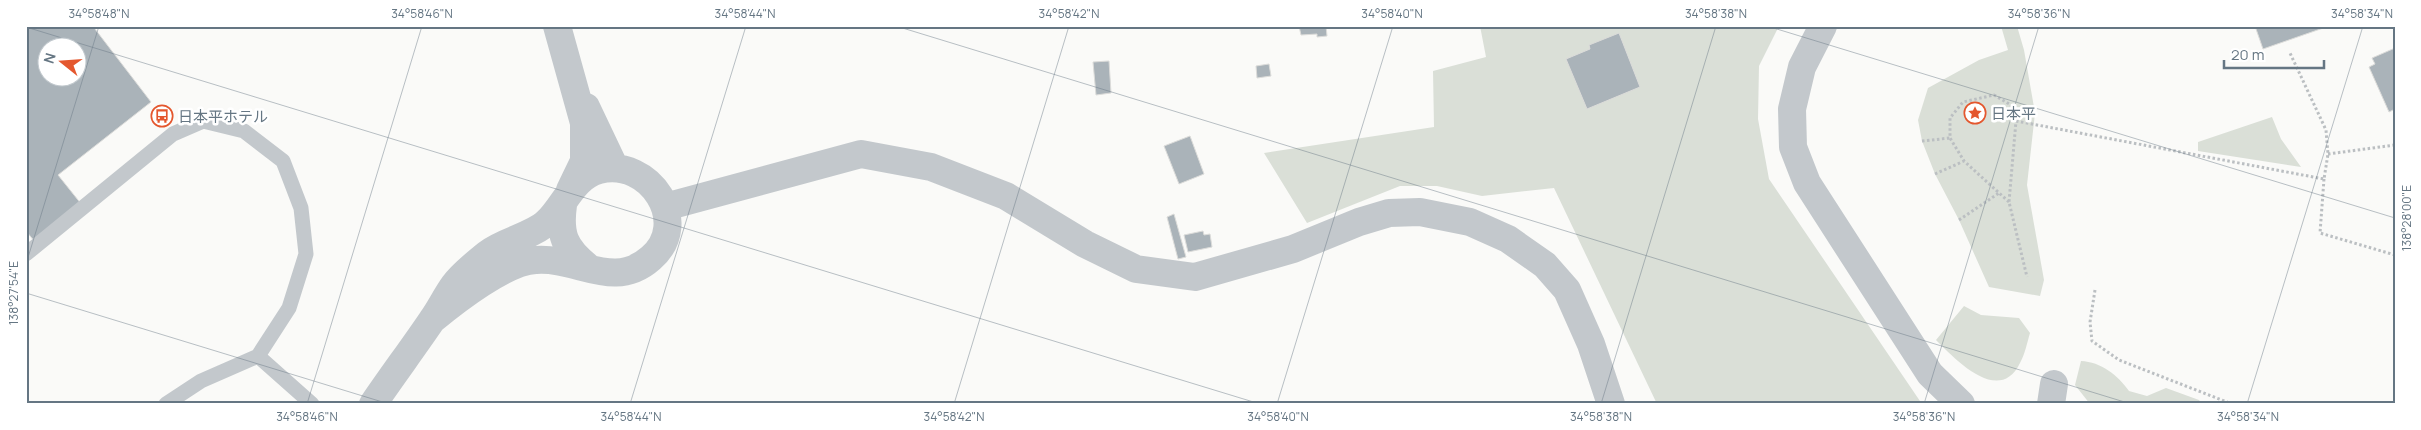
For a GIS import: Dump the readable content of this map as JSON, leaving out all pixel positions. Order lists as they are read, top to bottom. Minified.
{"places":{"place":["日本平"],"bus stop":["日本平ホテル"]},"scale_bar":"20 m","north":"left","coordinates":["34°58'48\"N","34°58'46\"N","34°58'44\"N","34°58'42\"N","34°58'40\"N","34°58'38\"N","34°58'36\"N","34°58'34\"N","138°28'00\"E","138°27'54\"E"]}
